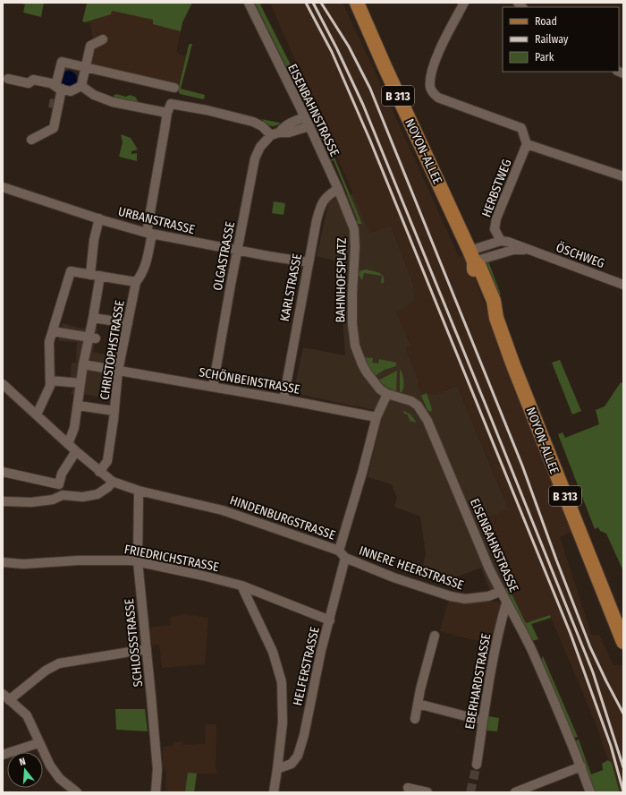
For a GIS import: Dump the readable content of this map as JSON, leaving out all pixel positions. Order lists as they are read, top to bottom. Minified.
{"streets":{"main road":["B 313","NOYON-ALLEE"],"street":["EISENBAHNSTRASSE","HERBSTWEG","URBANSTRASSE","ÖSCHWEG","OLGASTRASSE","BAHNHOFSPLATZ","KARLSTRASSE","CHRISTOPHSTRASSE","SCHÖNBEINSTRASSE","HINDENBURGSTRASSE","FRIEDRICHSTRASSE","INNERE HEERSTRASSE","SCHLOSSSTRASSE","HELFERSTRASSE","EBERHARDSTRASSE"]},"crossings":[["EISENBAHNSTRASSE","OLGASTRASSE"],["EISENBAHNSTRASSE","BAHNHOFSPLATZ"],["EISENBAHNSTRASSE","KARLSTRASSE"],["EISENBAHNSTRASSE","HINDENBURGSTRASSE"],["EISENBAHNSTRASSE","INNERE HEERSTRASSE"],["EISENBAHNSTRASSE","EBERHARDSTRASSE"],["NOYON-ALLEE","ÖSCHWEG"],["HERBSTWEG","ÖSCHWEG"],["URBANSTRASSE","OLGASTRASSE"],["URBANSTRASSE","KARLSTRASSE"],["URBANSTRASSE","CHRISTOPHSTRASSE"],["OLGASTRASSE","CHRISTOPHSTRASSE"],["OLGASTRASSE","SCHÖNBEINSTRASSE"],["KARLSTRASSE","SCHÖNBEINSTRASSE"],["CHRISTOPHSTRASSE","SCHÖNBEINSTRASSE"],["CHRISTOPHSTRASSE","HINDENBURGSTRASSE"],["SCHÖNBEINSTRASSE","HINDENBURGSTRASSE"],["HINDENBURGSTRASSE","INNERE HEERSTRASSE"],["HINDENBURGSTRASSE","SCHLOSSSTRASSE"],["FRIEDRICHSTRASSE","SCHLOSSSTRASSE"],["FRIEDRICHSTRASSE","HELFERSTRASSE"],["INNERE HEERSTRASSE","HELFERSTRASSE"]],"legend":["Road","Railway","Park"],"north":"top"}
